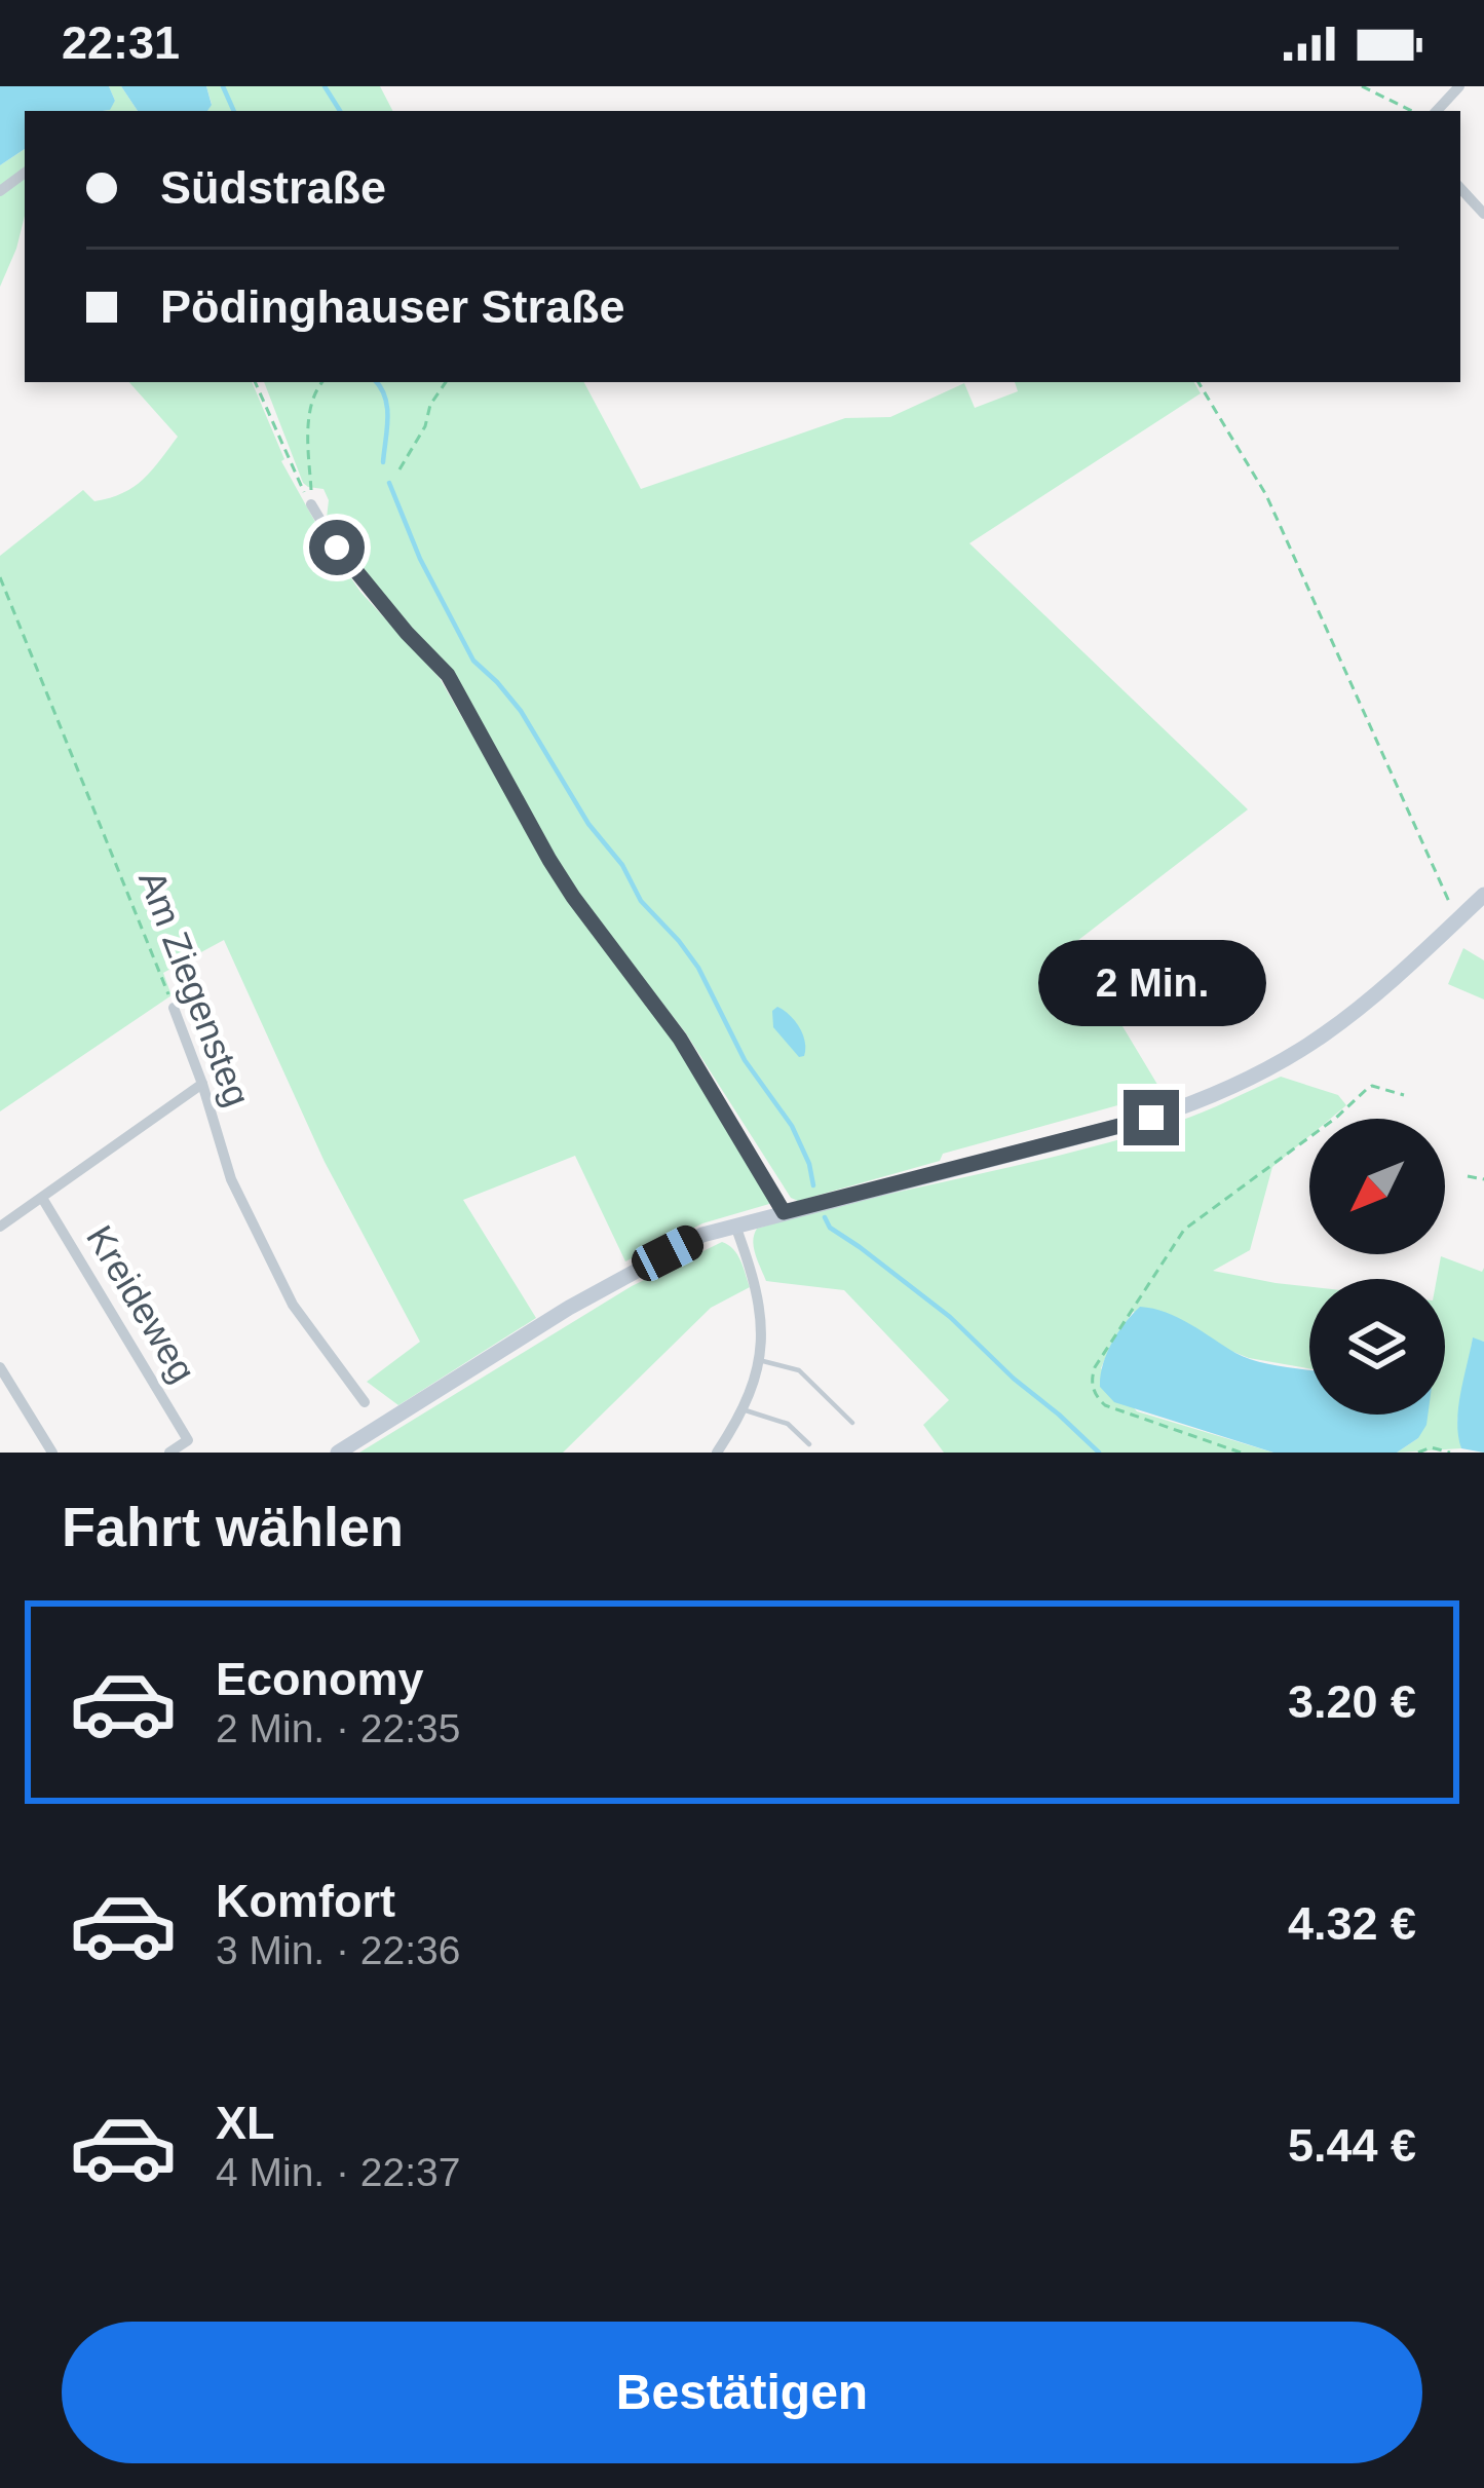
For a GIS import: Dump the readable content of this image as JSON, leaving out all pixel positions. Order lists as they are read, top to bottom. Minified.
{"streets":{"street":["Am Ziegensteg","Kreideweg"]},"north":"bottom left","page":{"status":"22:31","banner":["Südstraße","Pödinghauser Straße"],"bubble":"2 Min.","heading":"Fahrt wählen","list":[{"name":"Economy","note":"2 Min. · 22:35","value":"3.20 €"},{"name":"Komfort","note":"3 Min. · 22:36","value":"4.32 €"},{"name":"XL","note":"4 Min. · 22:37","value":"5.44 €"}],"buttons":"Bestätigen"}}
